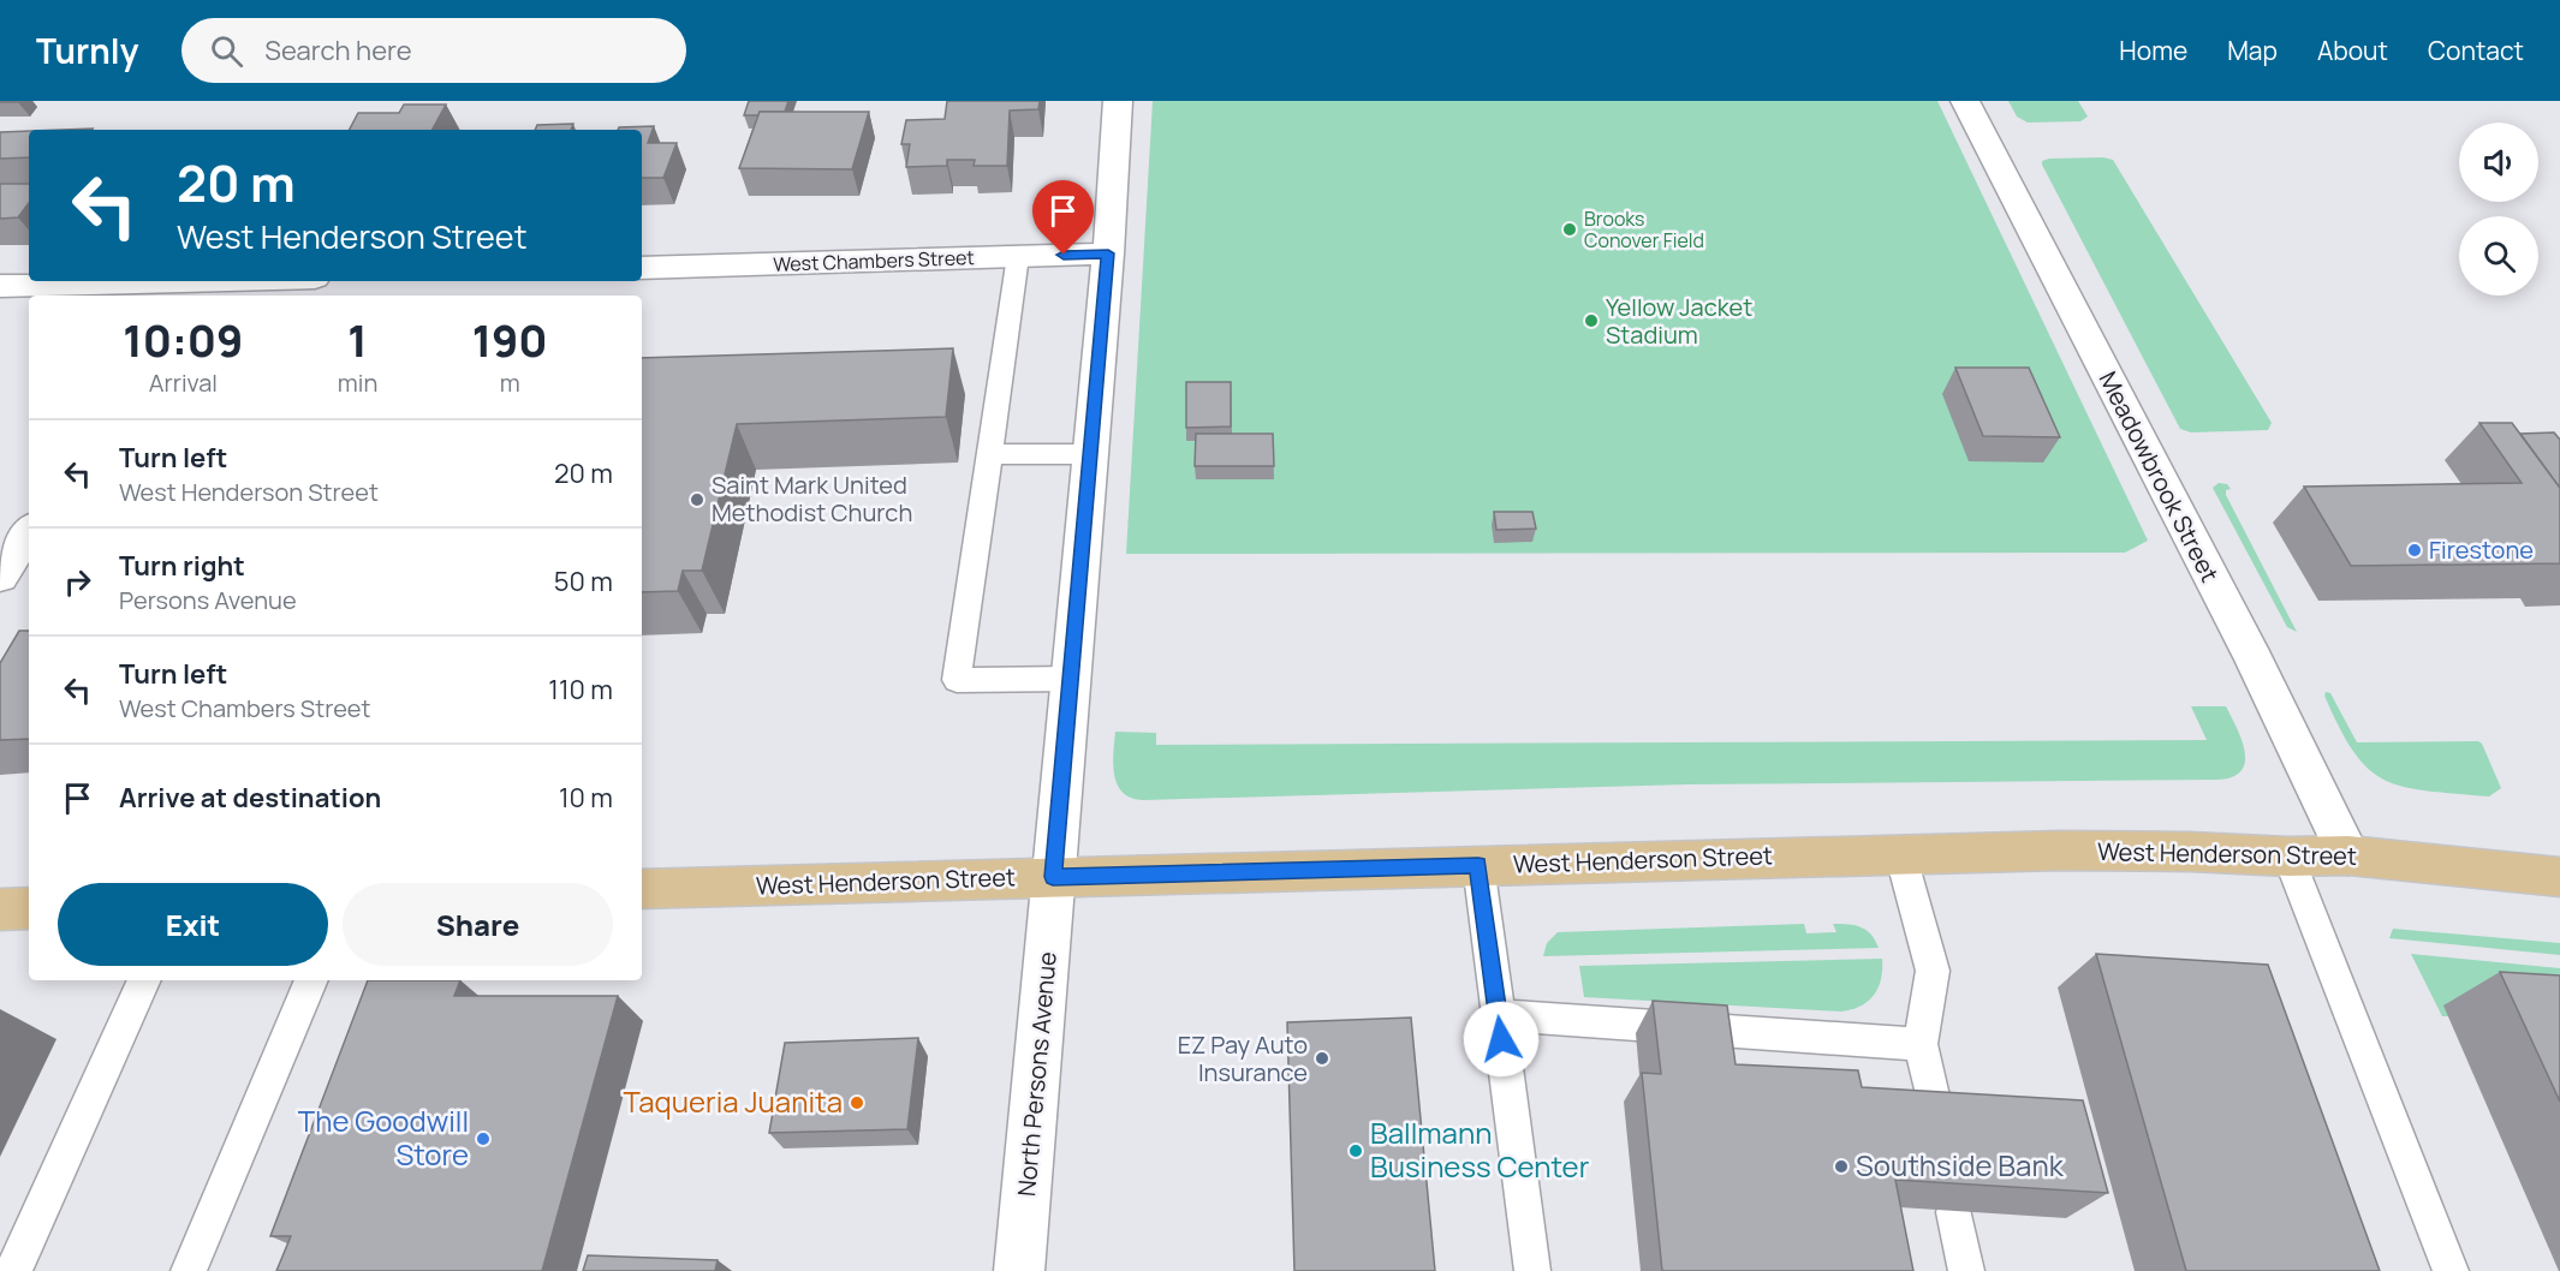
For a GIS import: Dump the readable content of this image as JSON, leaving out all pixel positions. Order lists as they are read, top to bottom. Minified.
{"streets":{"main road":["West Henderson Street"],"street":["West Chambers Street","Meadowbrook Street","North Persons Avenue"]},"crossings":[["West Chambers Street","North Persons Avenue"],["Meadowbrook Street","West Henderson Street"],["West Henderson Street","North Persons Avenue"]],"places":["Brooks Conover Field","Yellow Jacket Stadium","Saint Mark United Methodist Church","Firestone","EZ Pay Auto Insurance","Taqueria Juanita","The Goodwill Store","Ballmann Business Center","Southside Bank"],"page":{"header":"Turnly","search":"Search here","nav":["Home","Map","About","Contact"],"turn":["20 m","West Henderson Street"],"eta":["10:09","Arrival","1","min","190","m"],"list":[{"name":"Turn left","note":"West Henderson Street","value":"20 m"},{"name":"Turn right","note":"Persons Avenue","value":"50 m"},{"name":"Turn left","note":"West Chambers Street","value":"110 m"},{"name":"Arrive at destination","value":"10 m"}],"buttons":["Exit","Share"]}}
